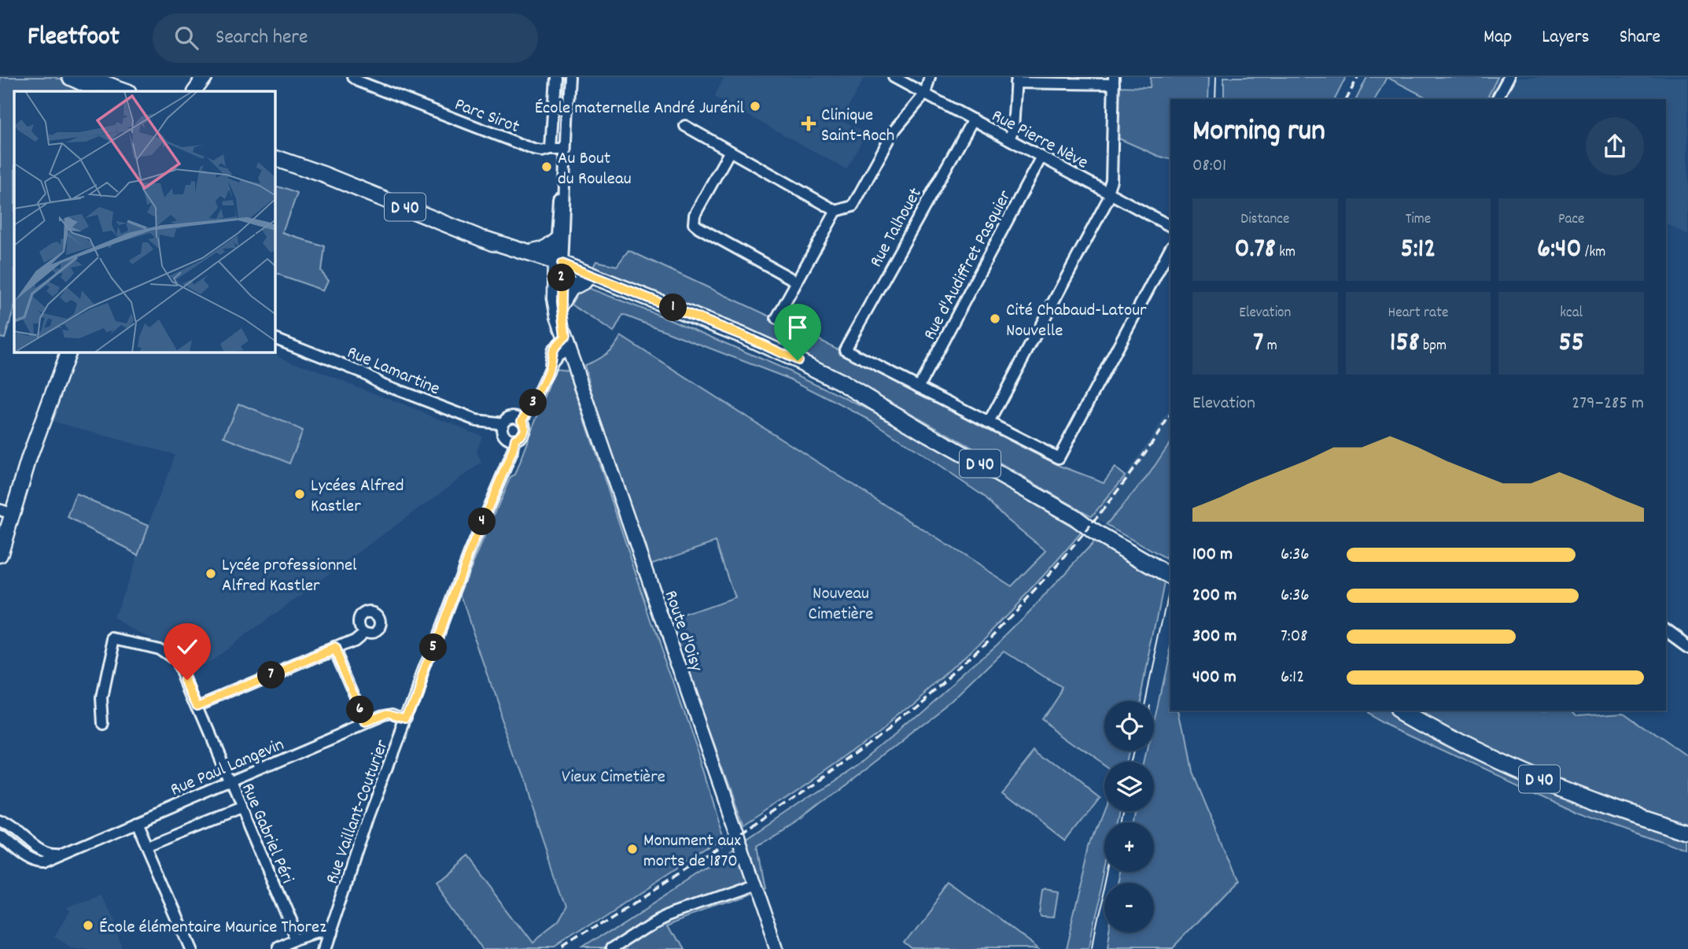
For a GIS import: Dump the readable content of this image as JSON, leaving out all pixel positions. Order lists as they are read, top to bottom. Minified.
{"streets":{"main road":["D 40"],"street":["Parc Sirot","Rue Pierre Nève","Rue Talhouet","Rue d'Audiffret Pasquier","Rue Lamartine","Route d'Oisy","Rue Paul Langevin","Rue Vaillant-Couturier","Rue Gabriel Péri"]},"crossings":[["Rue Pierre Nève","Rue Talhouet"],["Rue Pierre Nève","Rue d'Audiffret Pasquier"],["Rue Talhouet","Rue d'Audiffret Pasquier"],["Rue Lamartine","Rue Vaillant-Couturier"],["Rue Paul Langevin","Rue Vaillant-Couturier"],["Rue Paul Langevin","Rue Gabriel Péri"]],"parks":["Nouveau Cimetière","Vieux Cimetière"],"places":{"other":["École maternelle André Jurénil","Au Bout du Rouleau","Cité Chabaud-Latour Nouvelle","Lycées Alfred Kastler","Lycée professionnel Alfred Kastler","Monument aux morts de 1870","École élémentaire Maurice Thorez"],"health":["Clinique Saint-Roch"]},"page":{"header":"Fleetfoot","search":"Search here","nav":["Map","Layers","Share"],"heading":["Morning run","08:01"],"stats":[["Distance","0.78 km"],["Time","5:12"],["Pace","6:40 /km"],["Elevation","7 m"],["Heart rate","158 bpm"],["kcal","55"]],"pins":["2","1","3","4","5","7","6"],"chart":["Elevation","279–285 m"],"list":[{"name":"100 m","note":"6:36"},{"name":"200 m","note":"6:36"},{"name":"300 m","note":"7:08"},{"name":"400 m","note":"6:12"}],"map_buttons":["+","−"]}}
